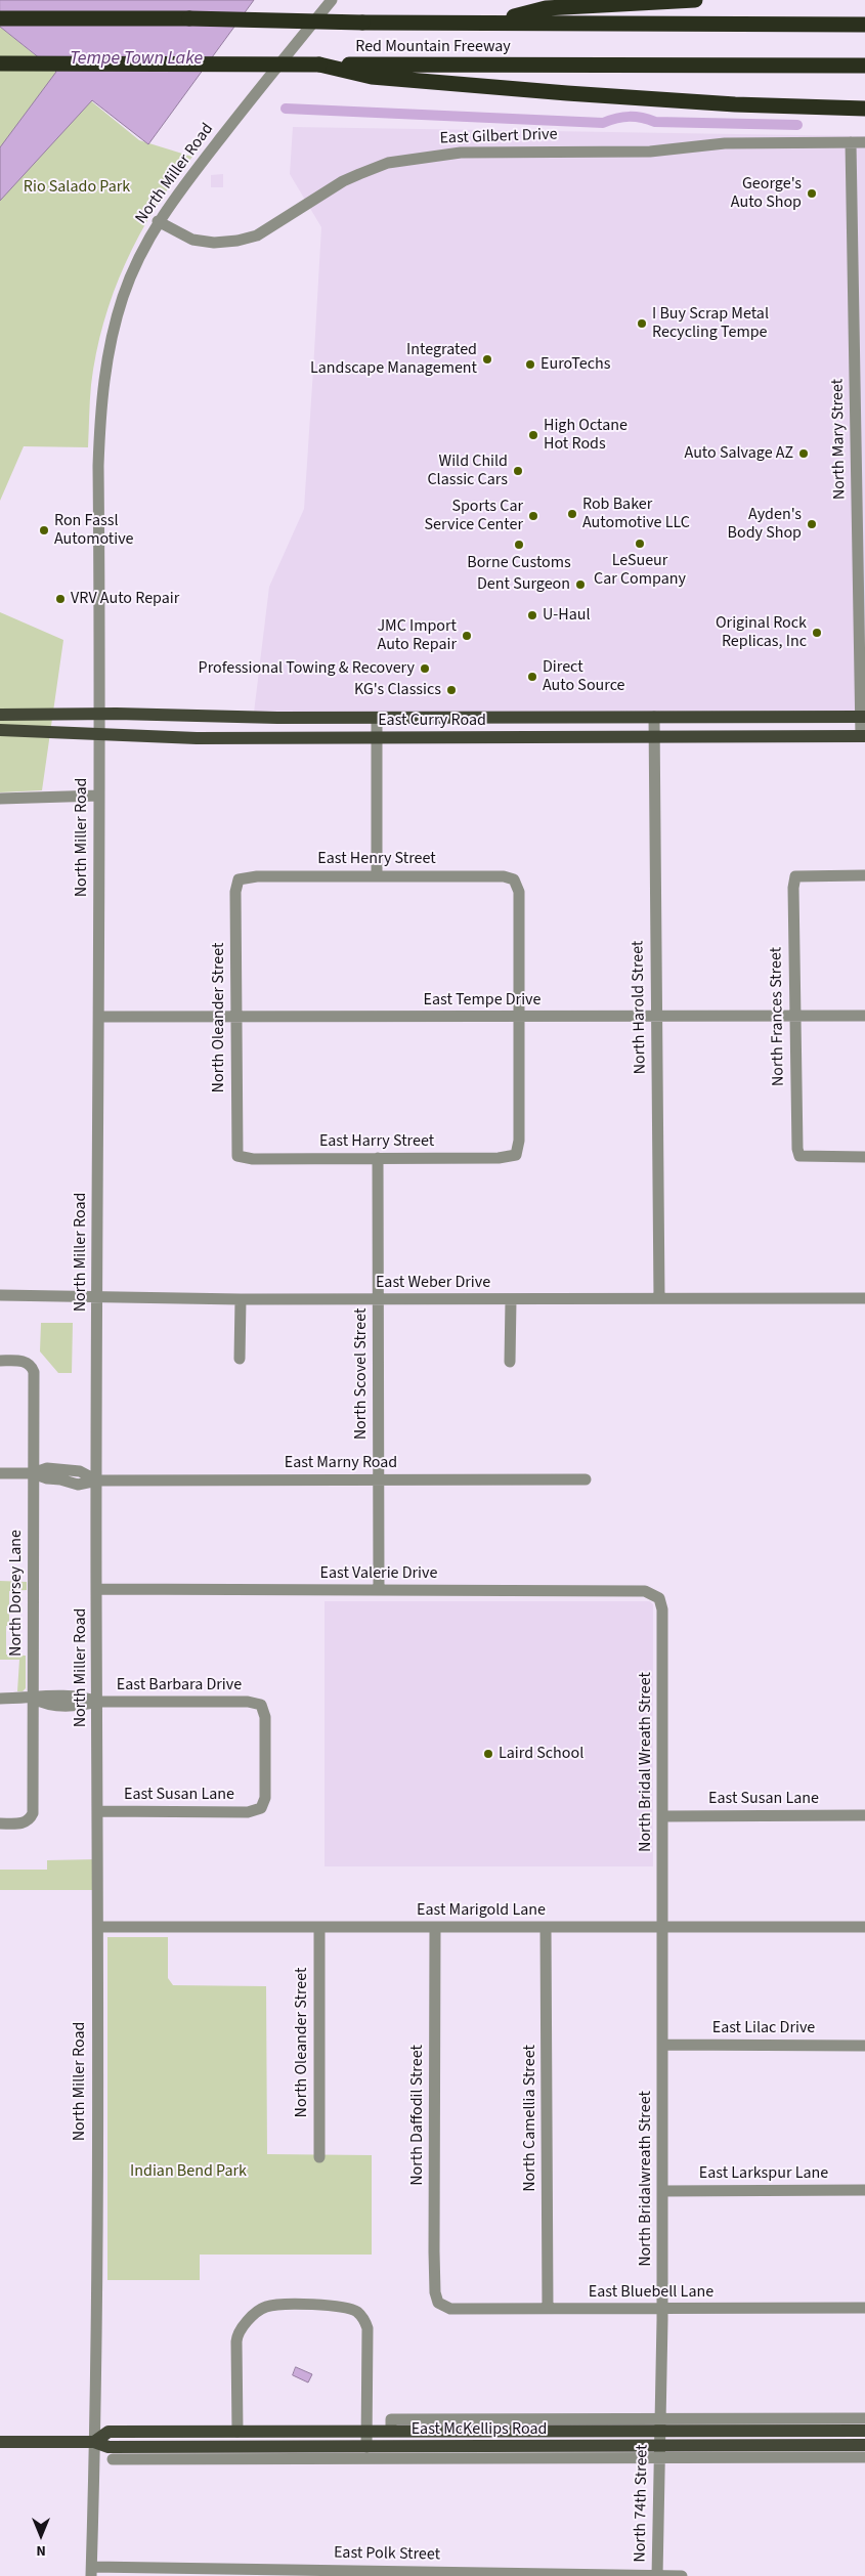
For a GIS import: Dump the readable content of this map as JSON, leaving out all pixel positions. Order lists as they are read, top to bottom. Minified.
{"streets":{"highway":["Red Mountain Freeway"],"main road":["East Curry Road","East McKellips Road"],"street":["East Gilbert Drive","North Miller Road","North Mary Street","East Henry Street","East Tempe Drive","North Harold Street","North Frances Street","North Oleander Street","East Harry Street","East Weber Drive","North Scovel Street","East Marny Road","East Valerie Drive","North Dorsey Lane","East Barbara Drive","North Bridal Wreath Street","East Susan Lane","East Marigold Lane","East Lilac Drive","North Daffodil Street","North Camellia Street","East Larkspur Lane","North Bridalwreath Street","East Bluebell Lane","North 74th Street","East Polk Street"]},"crossings":[["East Gilbert Drive","North Miller Road"],["East Gilbert Drive","North Mary Street"],["North Miller Road","East Curry Road"],["North Miller Road","East Tempe Drive"],["North Miller Road","East Weber Drive"],["North Miller Road","East Marny Road"],["North Miller Road","East Valerie Drive"],["North Miller Road","East Barbara Drive"],["North Miller Road","East Susan Lane"],["North Miller Road","East Marigold Lane"],["North Miller Road","East McKellips Road"],["North Miller Road","East Polk Street"],["North Mary Street","East Curry Road"],["East Curry Road","North Harold Street"],["East Henry Street","East Tempe Drive"],["East Henry Street","North Oleander Street"],["East Henry Street","East Harry Street"],["East Tempe Drive","North Harold Street"],["East Tempe Drive","North Frances Street"],["East Tempe Drive","North Oleander Street"],["East Tempe Drive","East Harry Street"],["North Harold Street","East Weber Drive"],["North Oleander Street","East Harry Street"],["North Oleander Street","East Marigold Lane"],["East Harry Street","North Scovel Street"],["East Weber Drive","North Scovel Street"],["North Scovel Street","East Marny Road"],["North Scovel Street","East Valerie Drive"],["East Marny Road","North Dorsey Lane"],["East Valerie Drive","North Bridal Wreath Street"],["North Dorsey Lane","East Barbara Drive"],["East Barbara Drive","East Susan Lane"],["North Bridal Wreath Street","East Susan Lane"],["North Bridal Wreath Street","East Marigold Lane"],["North Bridal Wreath Street","North Bridalwreath Street"],["East Marigold Lane","North Daffodil Street"],["East Marigold Lane","North Camellia Street"],["East Marigold Lane","North Bridalwreath Street"],["East Lilac Drive","North Bridalwreath Street"],["North Daffodil Street","East Bluebell Lane"],["North Camellia Street","East Bluebell Lane"],["East Larkspur Lane","North Bridalwreath Street"],["North Bridalwreath Street","East Bluebell Lane"],["North Bridalwreath Street","East McKellips Road"],["North Bridalwreath Street","North 74th Street"],["East McKellips Road","North 74th Street"],["North 74th Street","East Polk Street"]],"water":["Tempe Town Lake"],"parks":["Rio Salado Park","Indian Bend Park"],"places":["George's Auto Shop","I Buy Scrap Metal Recycling Tempe","Integrated Landscape Management","EuroTechs","High Octane Hot Rods","Auto Salvage AZ","Wild Child Classic Cars","Rob Baker Automotive LLC","Sports Car Service Center","Ayden's Body Shop","Ron Fassl Automotive","LeSueur Car Company","Borne Customs","Dent Surgeon","VRV Auto Repair","U-Haul","Original Rock Replicas, Inc","JMC Import Auto Repair","Professional Towing & Recovery","Direct Auto Source","KG's Classics","Laird School"],"north":"bottom"}
